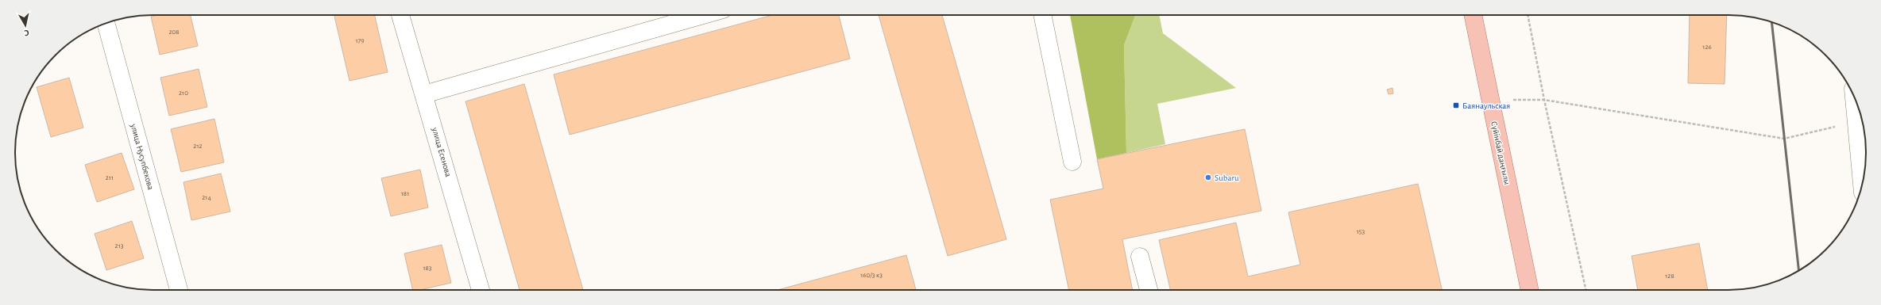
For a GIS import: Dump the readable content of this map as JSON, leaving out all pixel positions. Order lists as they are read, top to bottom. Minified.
{"streets":{"main road":["Сүйінбай даңғылы"],"street":["улица Есенова","улица Нусупбекова"]},"places":{"transit":["Баянаульская"],"other":["Subaru"]},"house_numbers":["208","179","126","210","212","211","181","214","153","213","183","160/3 к3","128"],"north":"bottom"}
